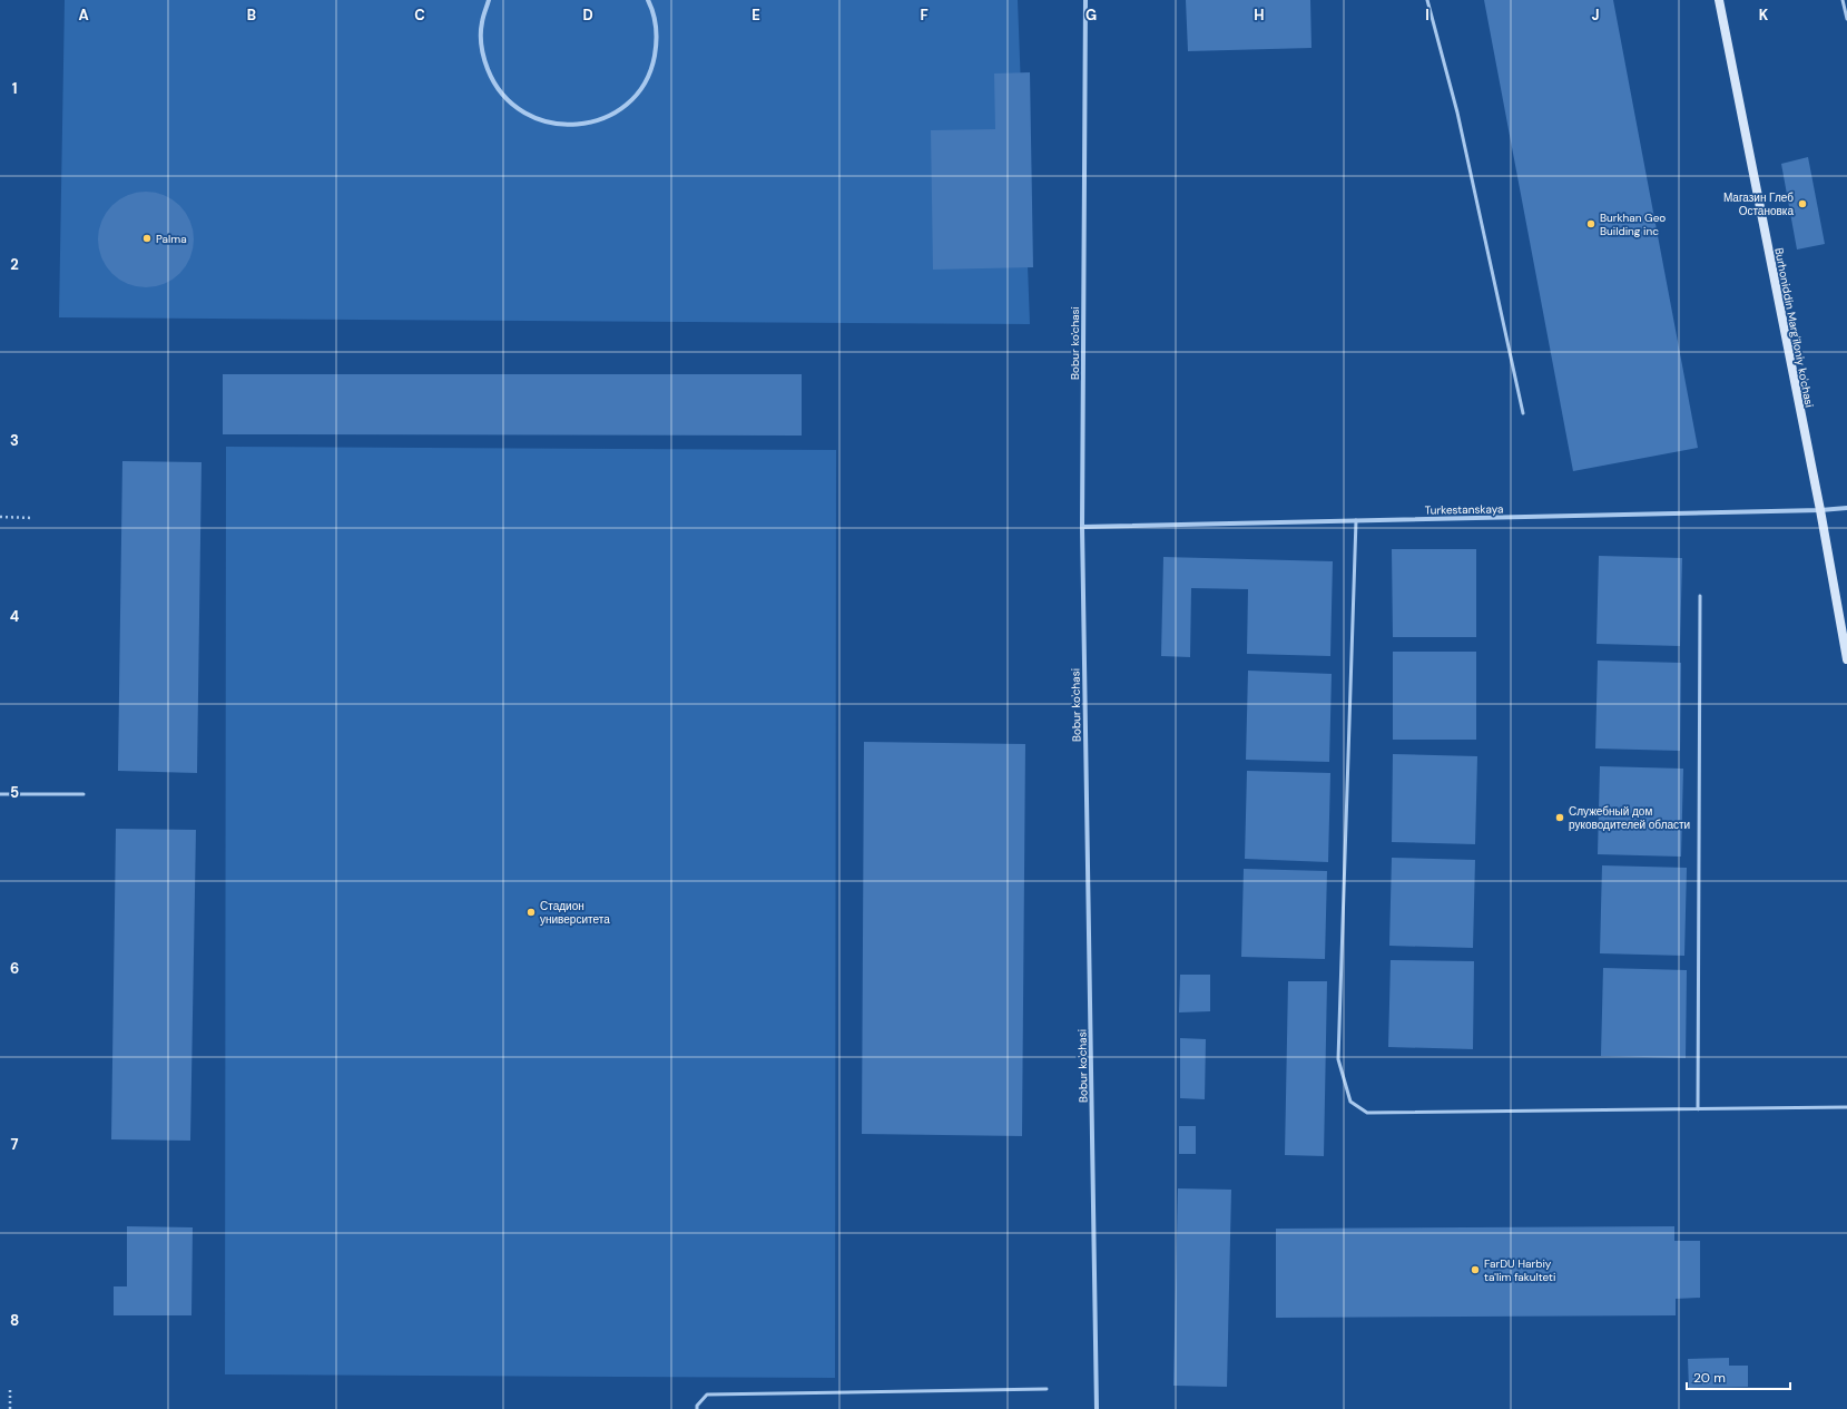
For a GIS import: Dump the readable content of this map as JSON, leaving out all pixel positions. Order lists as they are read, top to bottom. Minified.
{"streets":{"street":["Burhoniddin Marg'iloniy ko'chasi","Bobur ko'chasi","Turkestanskaya"]},"crossings":[["Burhoniddin Marg'iloniy ko'chasi","Turkestanskaya"],["Bobur ko'chasi","Turkestanskaya"]],"places":["Магазин Глеб Остановка","Burkhan Geo Building inc","Palma","Служебный дом руководителей области","Стадион университета","FarDU Harbiy ta'lim fakulteti"],"scale_bar":"20 m","grid":{"columns":["A","B","C","D","E","F","G","H","I","J","K"],"rows":["1","2","3","4","5","6","7","8"]}}
